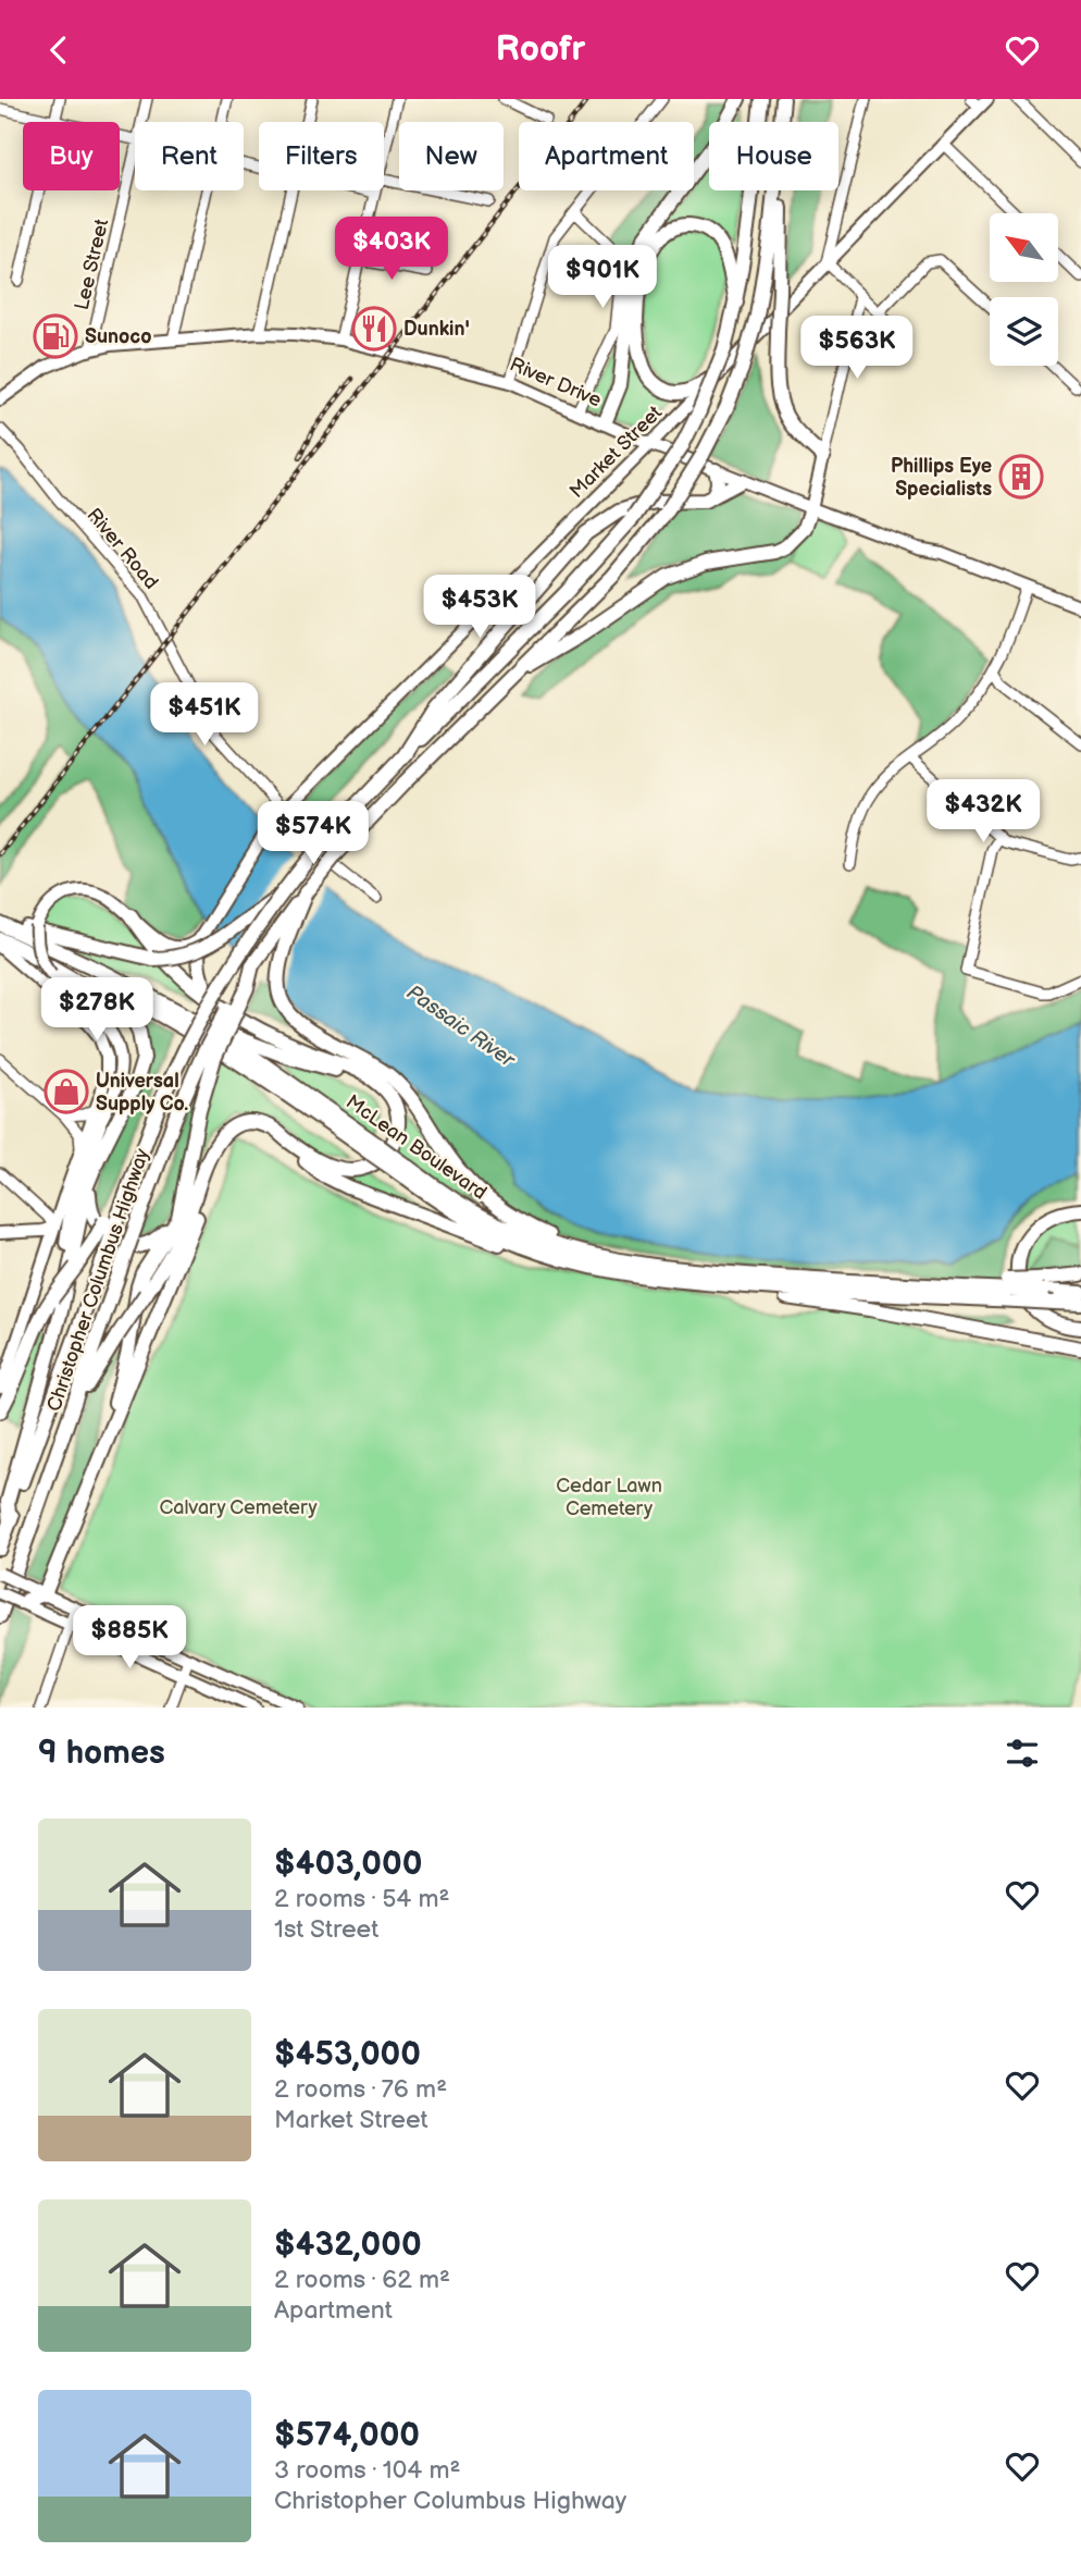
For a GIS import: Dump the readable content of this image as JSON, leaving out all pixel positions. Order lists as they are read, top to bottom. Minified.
{"streets":{"highway":["McLean Boulevard","Christopher Columbus Highway"],"main road":["River Drive","Market Street"],"street":["Lee Street","River Road"]},"crossings":[["Lee Street","River Drive"],["River Drive","Market Street"],["Market Street","River Road"]],"water":["Passaic River"],"parks":["Cedar Lawn Cemetery","Calvary Cemetery"],"places":{"restaurant":["Dunkin'"],"fuel station":["Sunoco"],"building":["Phillips Eye Specialists"],"shop":["Universal Supply Co."]},"north":"top left","page":{"header":"Roofr","chip":["Buy","Rent","Filters","New","Apartment","House"],"price":["$403K","$901K","$563K","$453K","$451K","$432K","$574K","$278K","$885K"],"heading":"9 homes","list":[{"name":"$403,000","note":"2 rooms · 54 m² · 1st Street"},{"name":"$453,000","note":"2 rooms · 76 m² · Market Street"},{"name":"$432,000","note":"2 rooms · 62 m² · Apartment"},{"name":"$574,000","note":"3 rooms · 104 m² · Christopher Columbus Highway"}]}}
